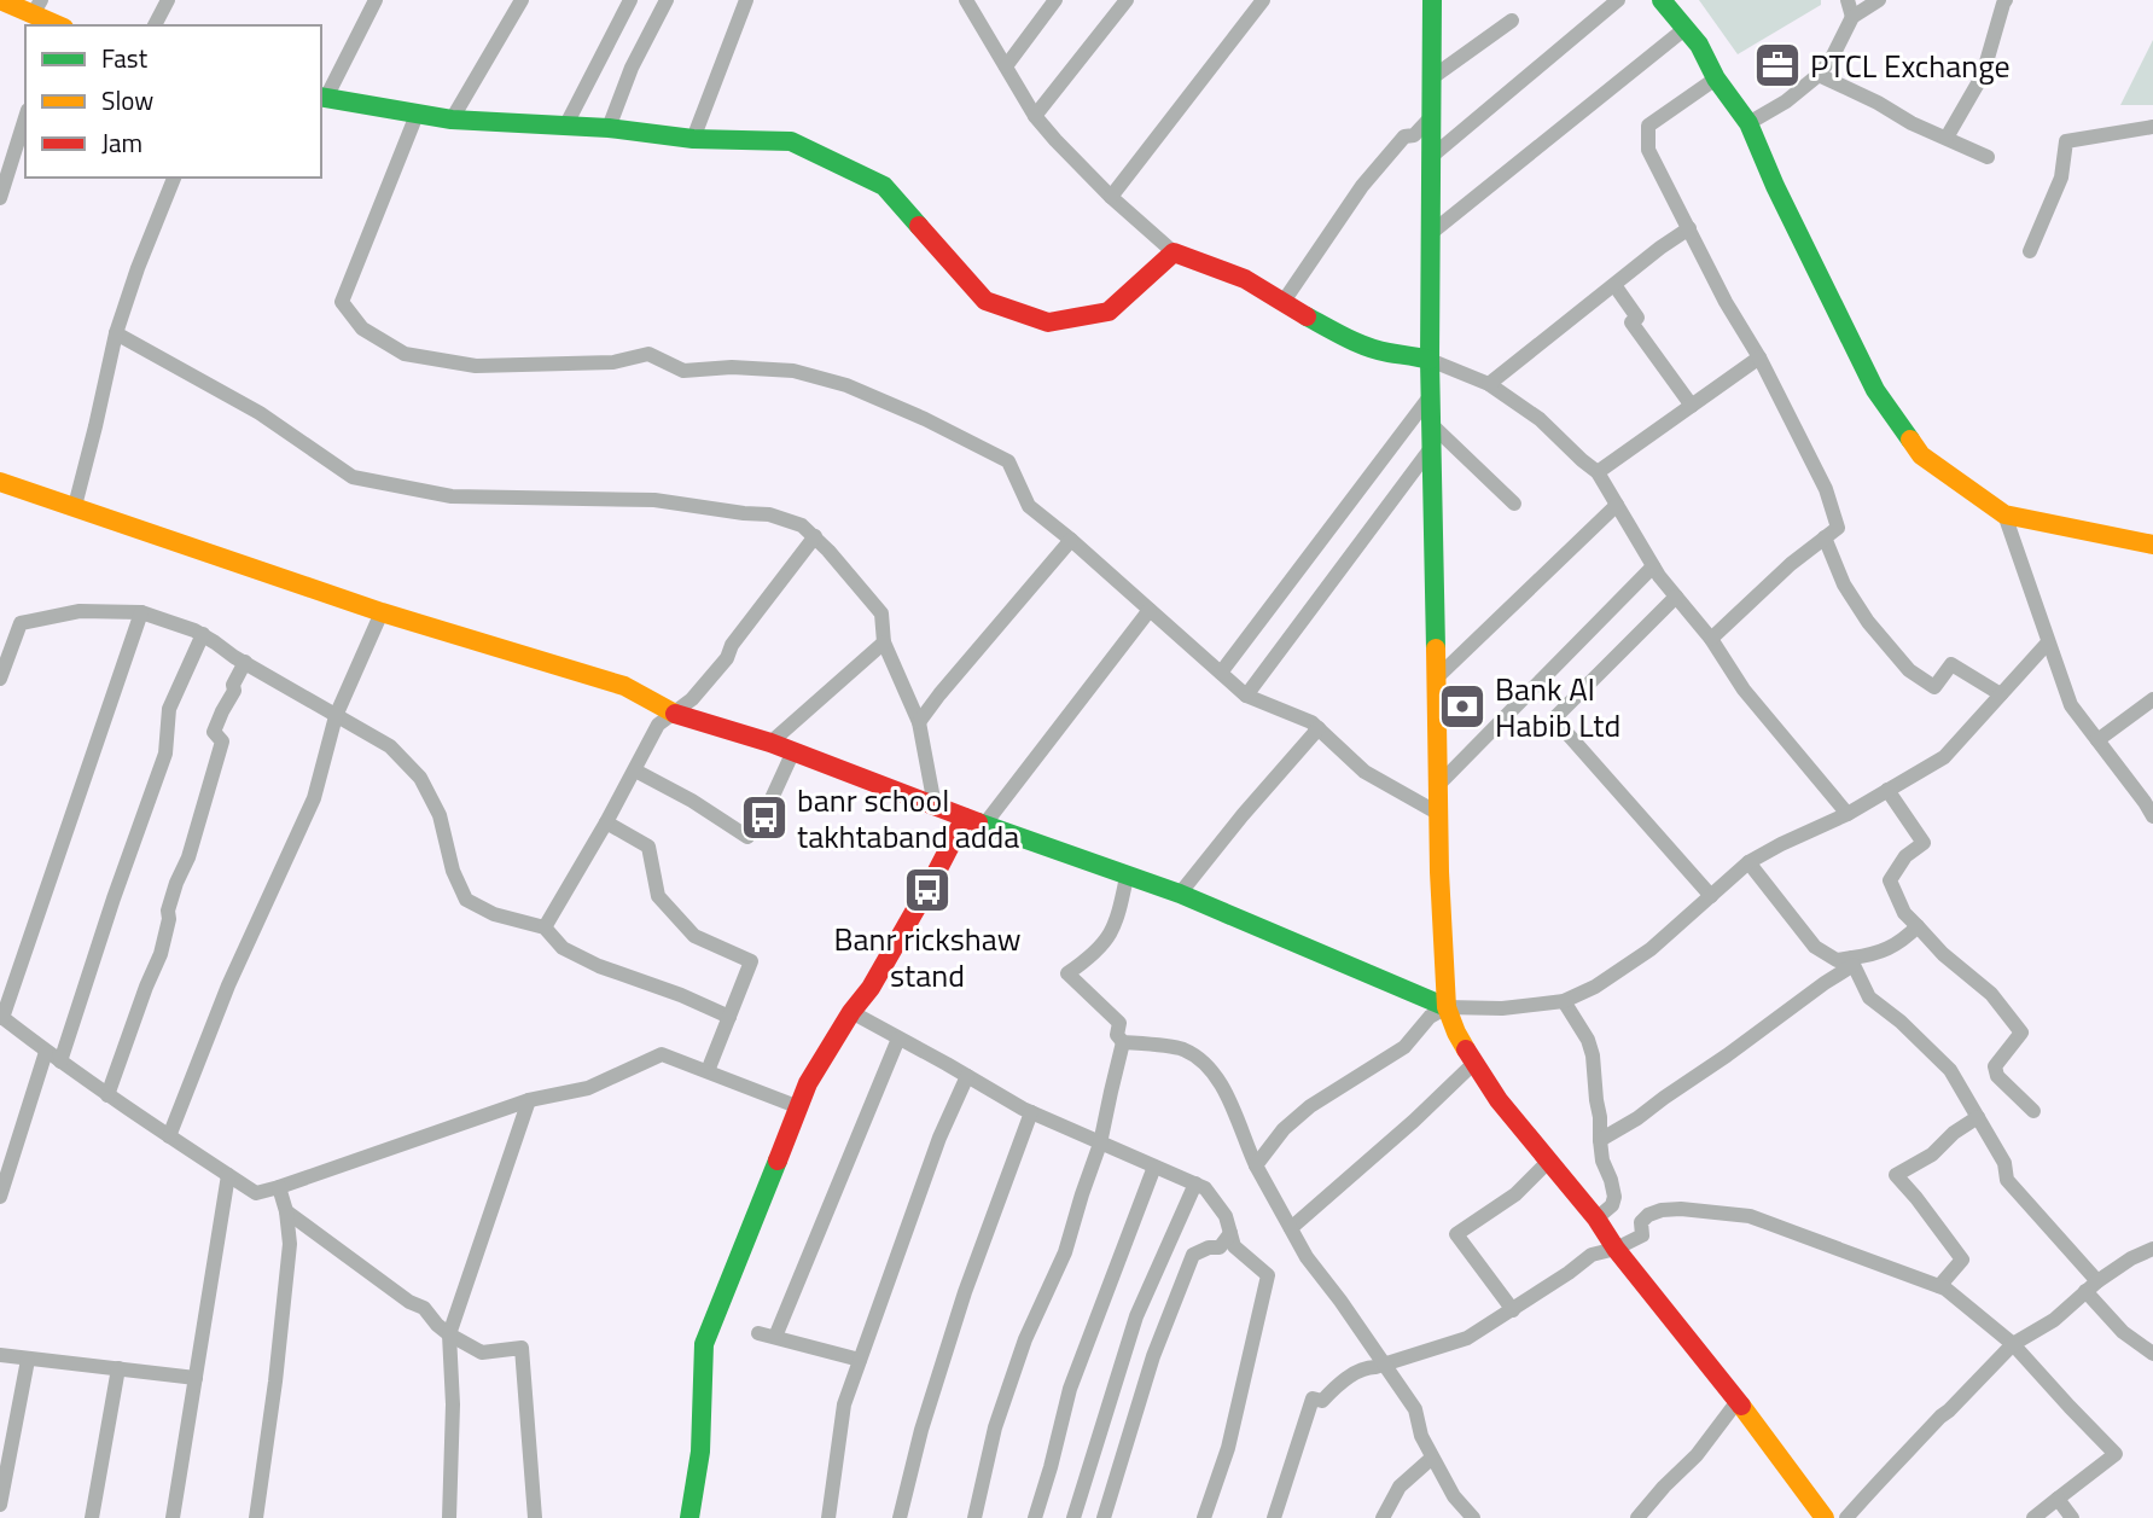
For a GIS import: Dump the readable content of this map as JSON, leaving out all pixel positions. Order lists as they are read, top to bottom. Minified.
{"places":{"office":["PTCL Exchange"],"bank":["Bank Al Habib Ltd"],"bus stop":["banr school takhtaband adda","Banr rickshaw stand"]},"legend":["Fast","Slow","Jam"]}
